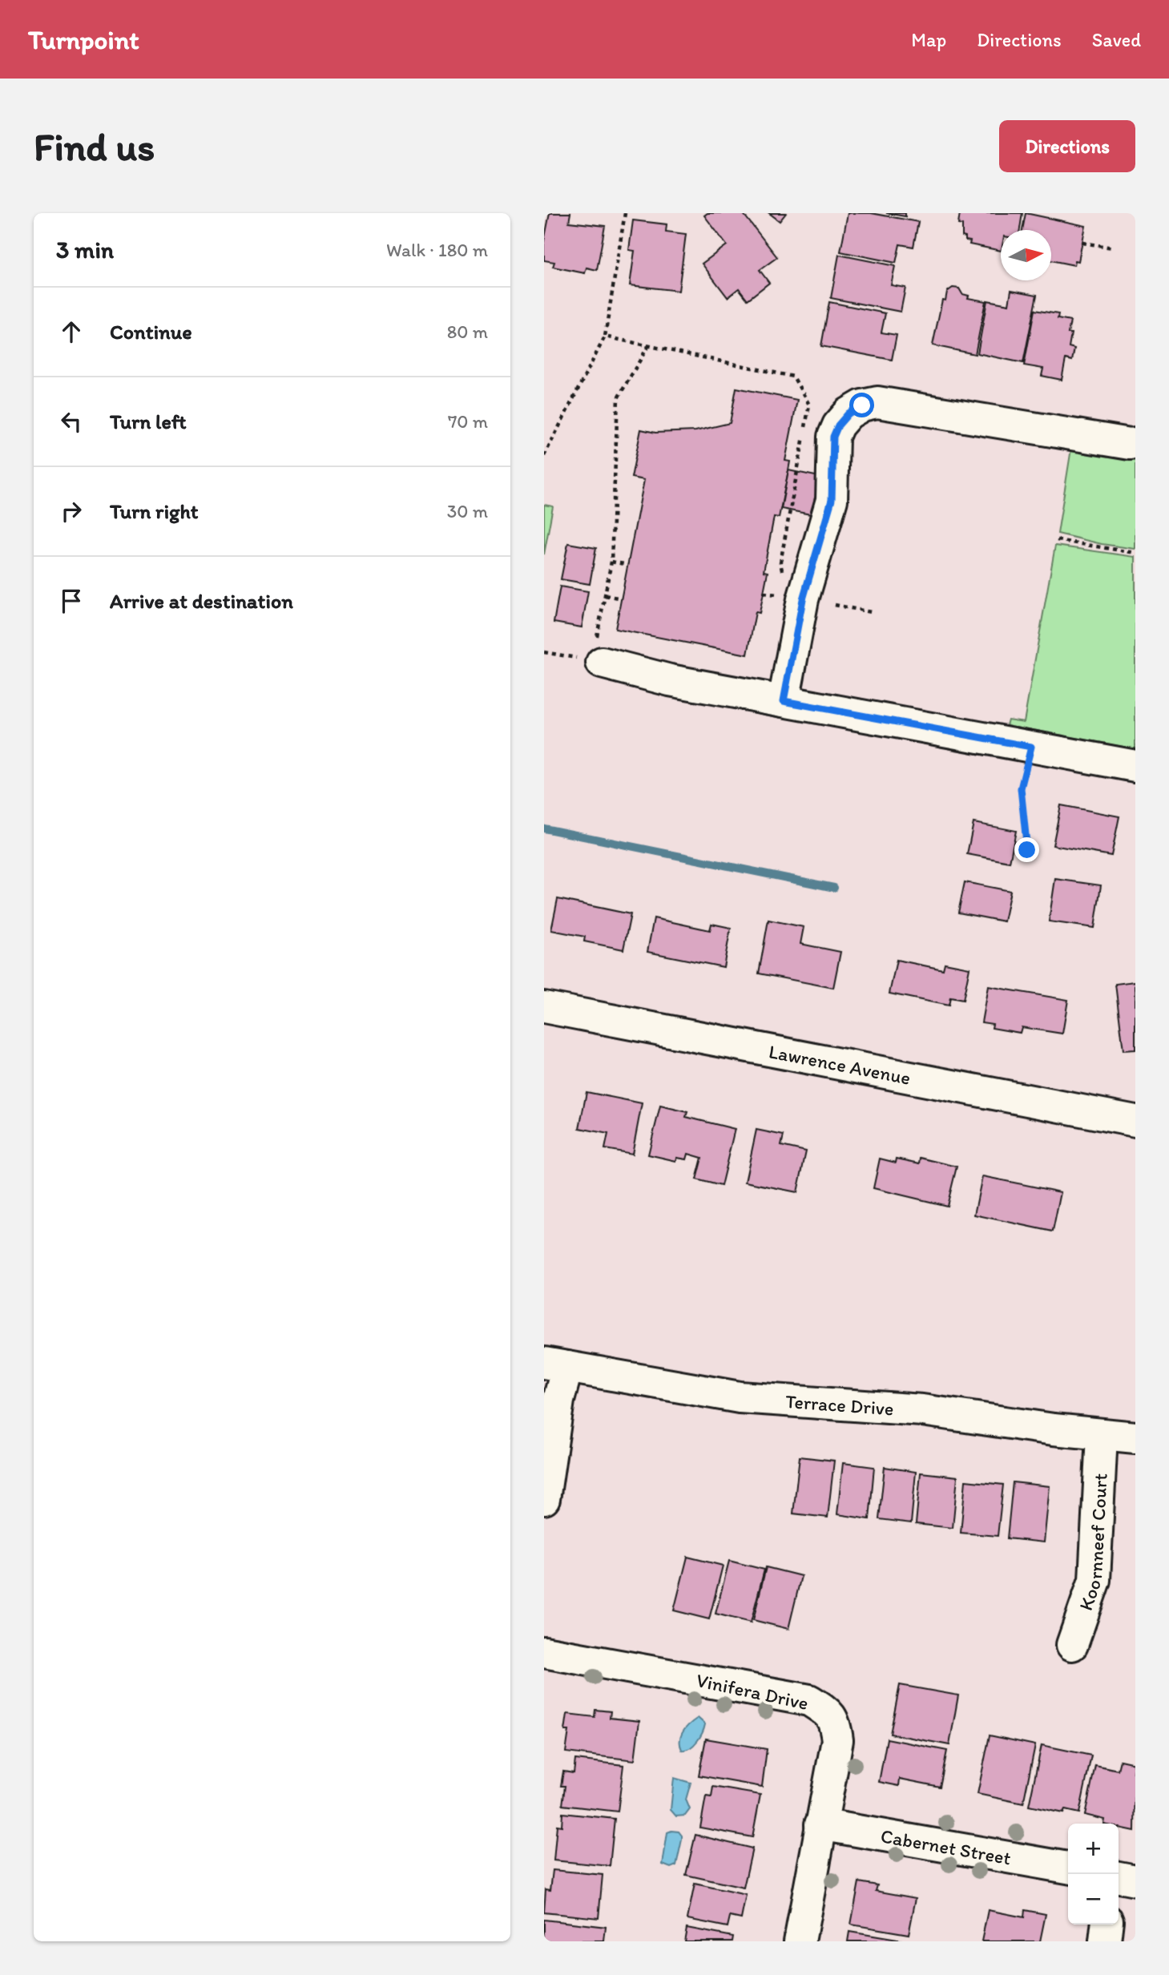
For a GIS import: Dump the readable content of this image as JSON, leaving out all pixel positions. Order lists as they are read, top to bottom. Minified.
{"streets":{"street":["Lawrence Avenue","Terrace Drive","Koornneef Court","Vinifera Drive","Cabernet Street"]},"crossings":[["Terrace Drive","Koornneef Court"],["Vinifera Drive","Cabernet Street"]],"north":"right","page":{"header":"Turnpoint","nav":["Map","Directions","Saved"],"buttons":"Directions","title":"Find us","heading":["3 min","Walk · 180 m"],"list":[["Continue","80 m"],["Turn left","70 m"],["Turn right","30 m"],"Arrive at destination"],"map_buttons":["+","−"]}}
